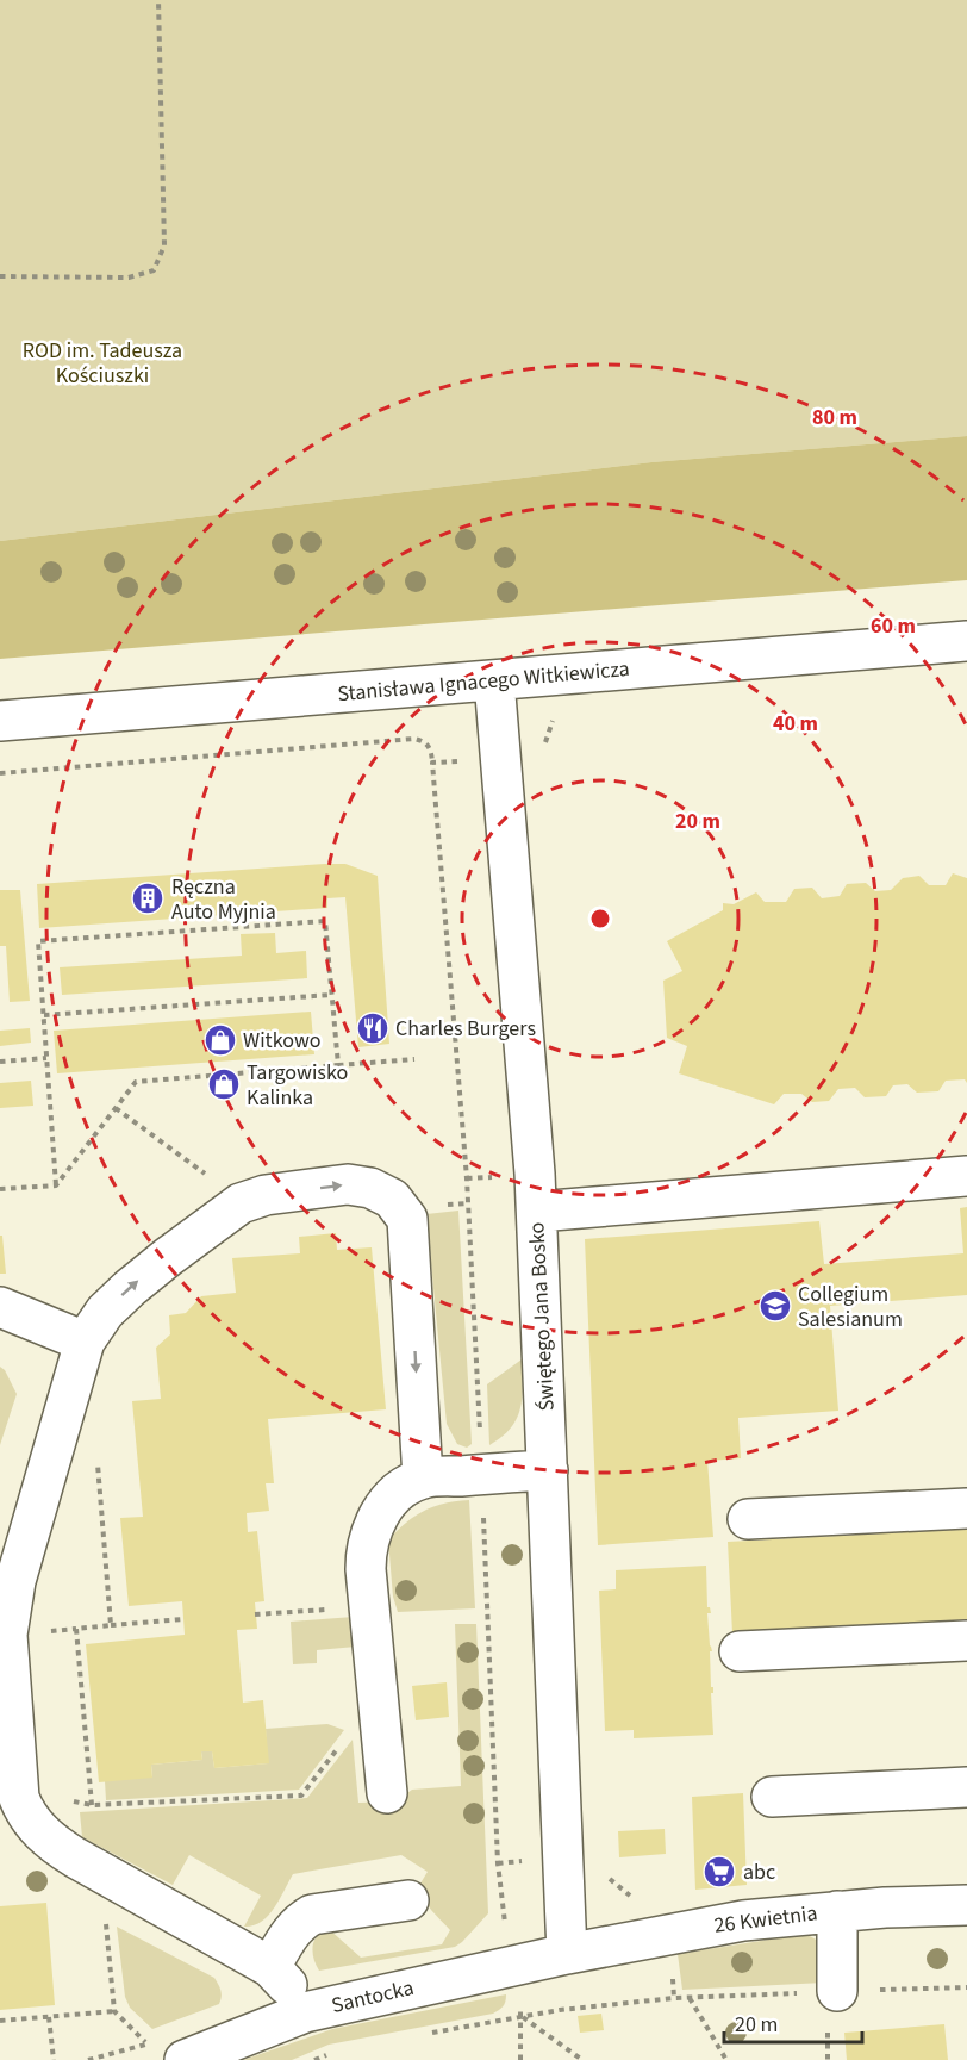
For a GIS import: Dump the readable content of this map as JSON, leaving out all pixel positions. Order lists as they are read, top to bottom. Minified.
{"streets":{"street":["Stanisława Ignacego Witkiewicza","Świętego Jana Bosko","26 Kwietnia","Santocka"]},"crossings":[["Stanisława Ignacego Witkiewicza","Świętego Jana Bosko"],["Świętego Jana Bosko","26 Kwietnia"],["Świętego Jana Bosko","Santocka"],["26 Kwietnia","Santocka"]],"parks":["ROD im. Tadeusza Kościuszki"],"places":{"building":["Ręczna Auto Myjnia"],"restaurant":["Charles Burgers"],"shop":["Witkowo","Targowisko Kalinka"],"school or university":["Collegium Salesianum"],"supermarket":["abc"]},"scale_bar":"20 m","rings":["80 m","60 m","40 m","20 m"]}
